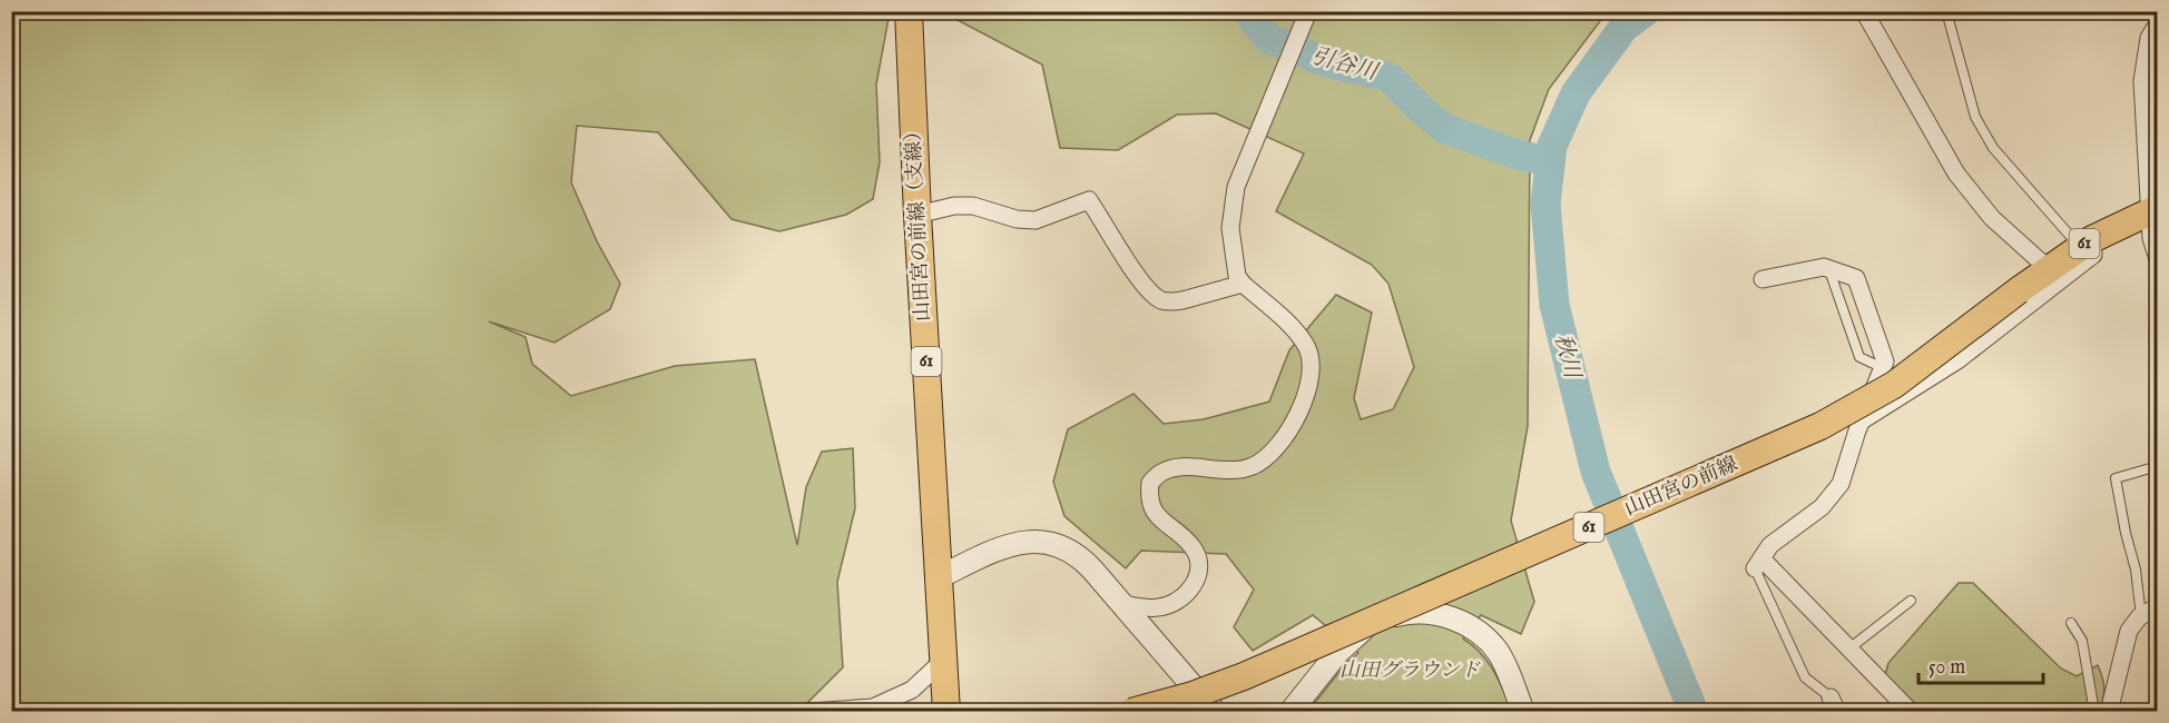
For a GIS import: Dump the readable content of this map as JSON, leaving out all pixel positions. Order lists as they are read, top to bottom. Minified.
{"streets":{"main road":["山田宮の前線（支線）","61","山田宮の前線"]},"water":["引谷川","秋川"],"parks":["山田グラウンド"],"scale_bar":"50 m"}
